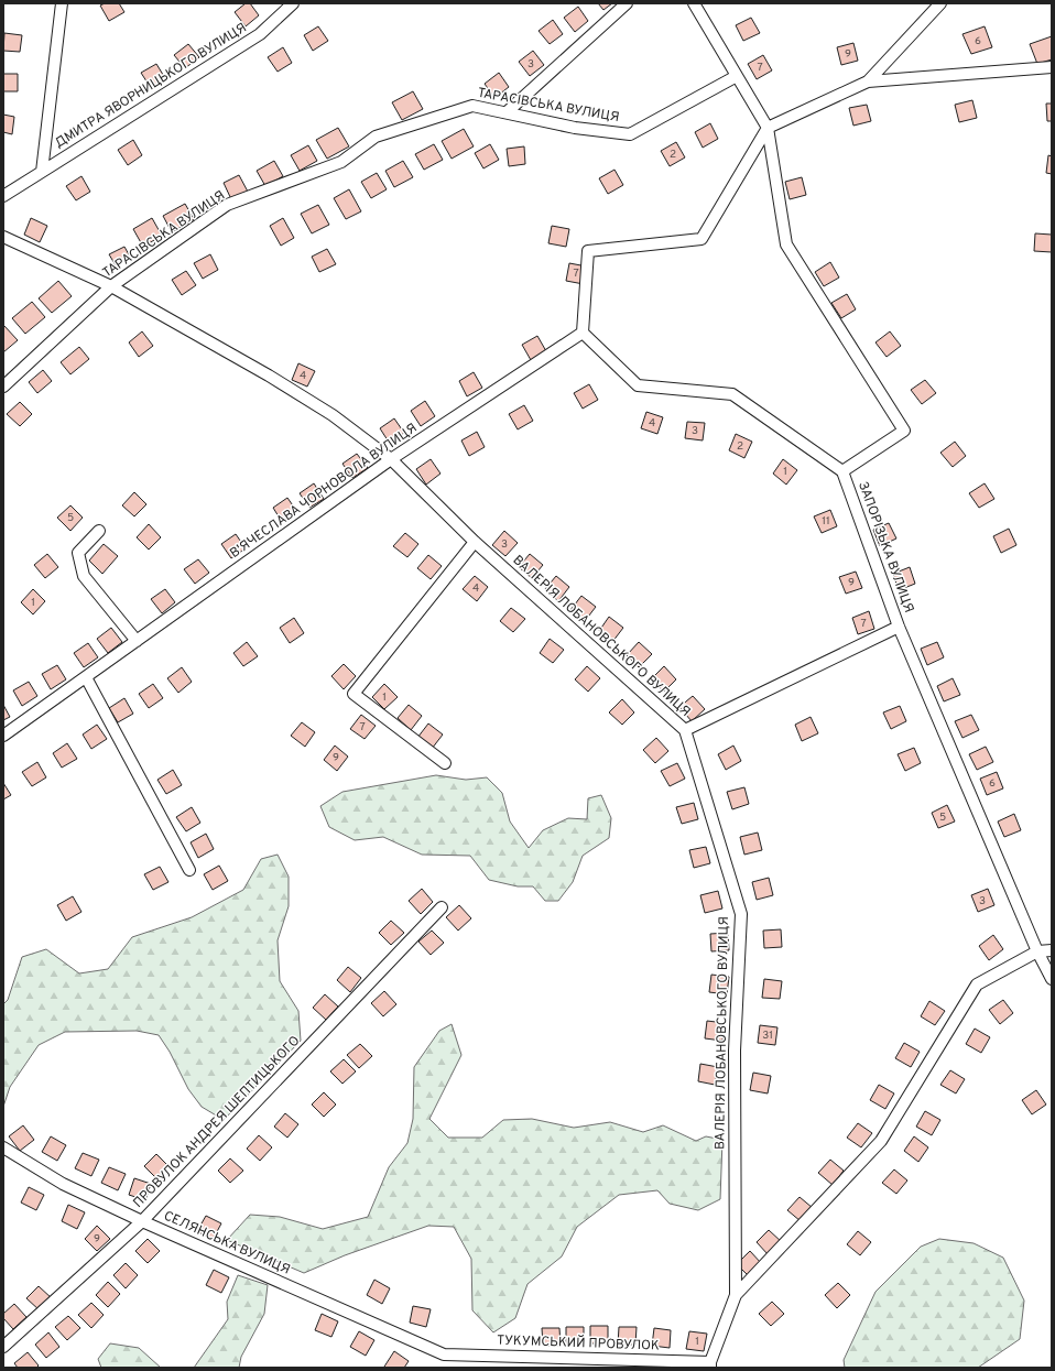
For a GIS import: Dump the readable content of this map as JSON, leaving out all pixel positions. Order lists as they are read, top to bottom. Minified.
{"streets":{"street":["ДМИТРА ЯВОРНИЦЬКОГО ВУЛИЦЯ","ТАРАСІВСЬКА ВУЛИЦЯ","В'ЯЧЕСЛАВА ЧОРНОВОЛА ВУЛИЦЯ","ЗАПОРІЗЬКА ВУЛИЦЯ","ВАЛЕРІЯ ЛОБАНОВСЬКОГО ВУЛИЦЯ","ПРОВУЛОК АНДРЕЯ ШЕПТИЦЬКОГО","СЕЛЯНСЬКА ВУЛИЦЯ","ТУКУМСЬКИЙ ПРОВУЛОК"]},"crossings":[["ТАРАСІВСЬКА ВУЛИЦЯ","ЗАПОРІЗЬКА ВУЛИЦЯ"],["ТАРАСІВСЬКА ВУЛИЦЯ","ВАЛЕРІЯ ЛОБАНОВСЬКОГО ВУЛИЦЯ"],["В'ЯЧЕСЛАВА ЧОРНОВОЛА ВУЛИЦЯ","ВАЛЕРІЯ ЛОБАНОВСЬКОГО ВУЛИЦЯ"],["ПРОВУЛОК АНДРЕЯ ШЕПТИЦЬКОГО","СЕЛЯНСЬКА ВУЛИЦЯ"],["СЕЛЯНСЬКА ВУЛИЦЯ","ТУКУМСЬКИЙ ПРОВУЛОК"]],"house_numbers":["6","9","3","7","2","7","4","4","3","2","1","5","11","3","9","4","1","7","1","7","9","6","5","3","31","9","1"]}
